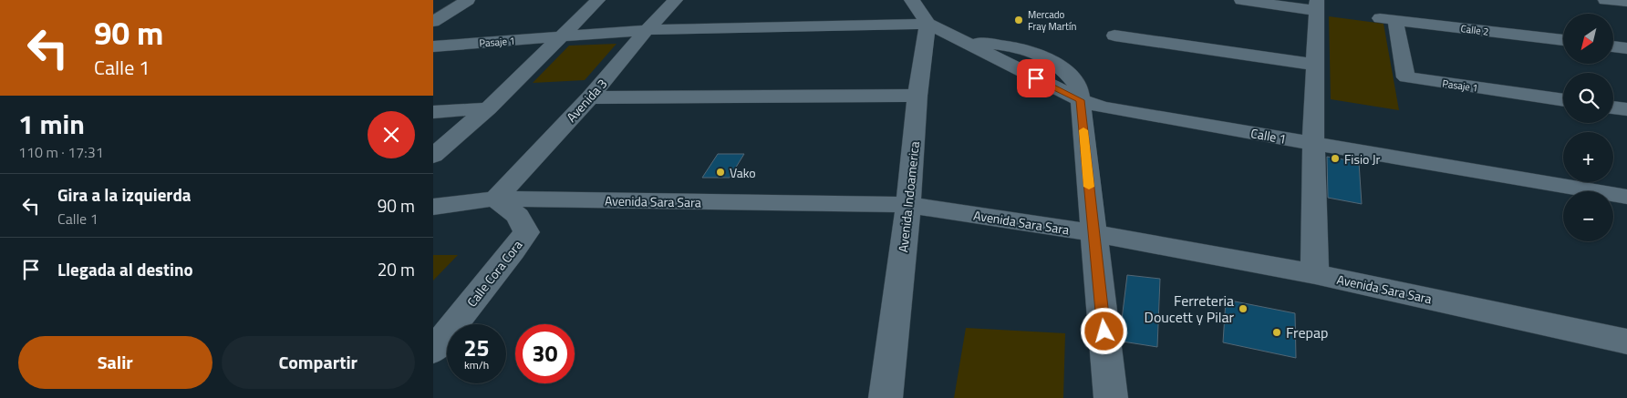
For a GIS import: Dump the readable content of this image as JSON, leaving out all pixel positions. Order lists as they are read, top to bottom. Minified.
{"streets":{"street":["Calle 2","Pasaje 1","Avenida 3","Calle 1","Avenida Indoamerica","Avenida Sara Sara","Calle Cora Cora"]},"crossings":[["Calle 2","Pasaje 1"],["Pasaje 1","Avenida 3"],["Pasaje 1","Calle 1"],["Pasaje 1","Avenida Indoamerica"],["Avenida 3","Avenida Sara Sara"],["Avenida 3","Calle Cora Cora"],["Calle 1","Avenida Indoamerica"],["Avenida Indoamerica","Avenida Sara Sara"],["Avenida Sara Sara","Calle Cora Cora"]],"places":["Mercado Fray Martín","Fisio Jr","Vako","Ferreteria Doucett y Pilar","Frepap"],"north":"bottom left","page":{"turn":["90 m","Calle 1"],"map_buttons":["+","−"],"heading":["1 min","110 m · 17:31"],"list":[{"name":"Gira a la izquierda","note":"Calle 1","value":"90 m"},{"name":"Llegada al destino","value":"20 m"}],"speed":"25 km/h","limit":"30","buttons":["Salir","Compartir"]}}
